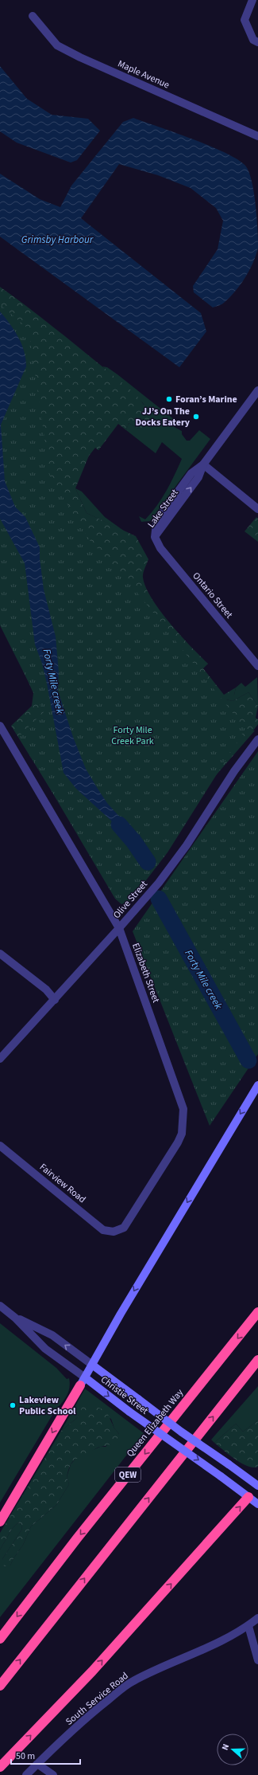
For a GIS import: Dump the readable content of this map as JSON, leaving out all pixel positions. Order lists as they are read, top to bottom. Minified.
{"streets":{"highway":["Queen Elizabeth Way","QEW"],"main road":["Christie Street"],"street":["Maple Avenue","Lake Street","Ontario Street","Olive Street","Elizabeth Street","Fairview Road","South Service Road"]},"crossings":[["Lake Street","Ontario Street"],["Olive Street","Elizabeth Street"],["Elizabeth Street","Fairview Road"]],"water":["Grimsby Harbour","Forty Mile creek"],"parks":["Forty Mile Creek Park"],"places":["Foran’s Marine","JJ’s On The Docks Eatery","Lakeview Public School"],"scale_bar":"50 m","north":"left"}
